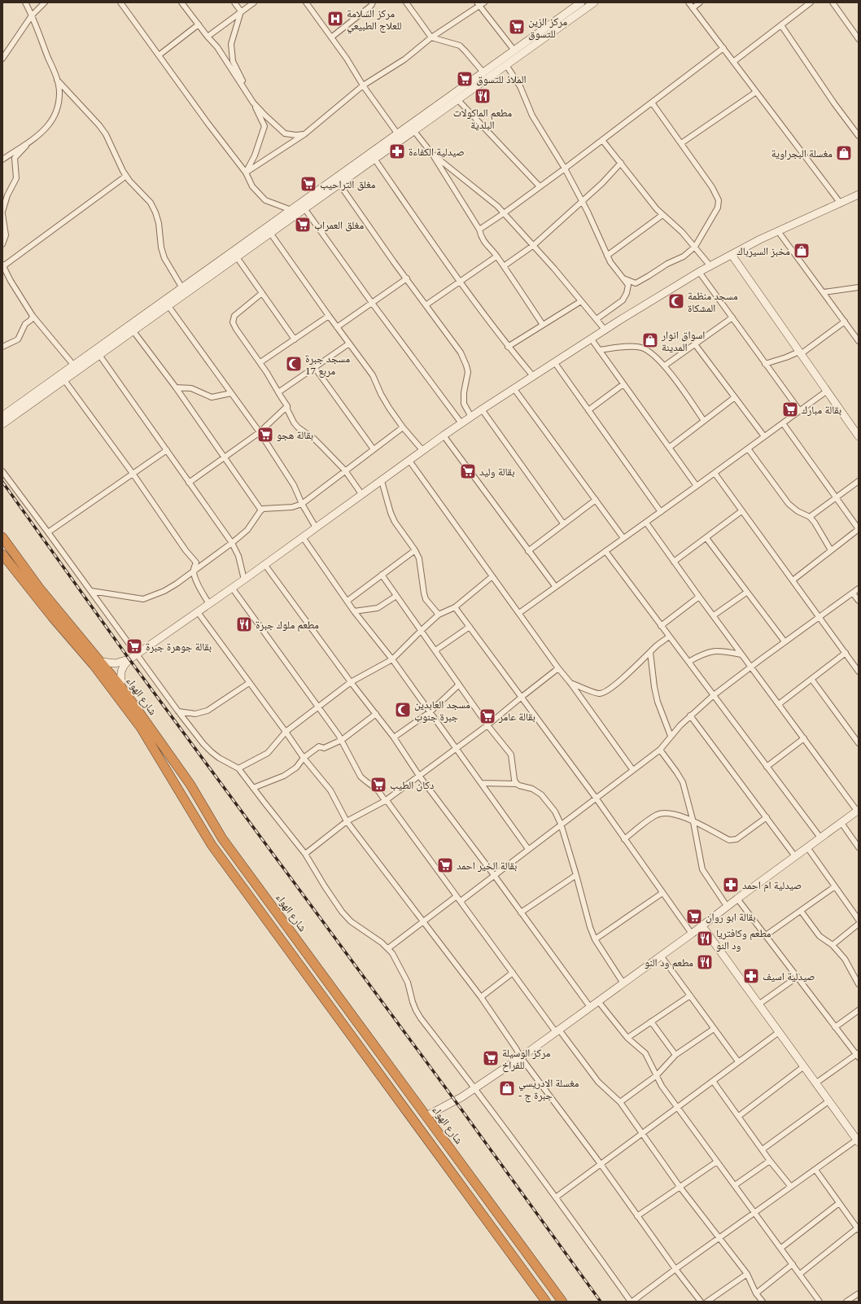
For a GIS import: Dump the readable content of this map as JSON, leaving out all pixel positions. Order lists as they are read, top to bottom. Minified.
{"streets":{"highway":["شارع الهواء"]},"places":{"hospital":["مركز السلامة للعلاج الطبيعي"],"supermarket":["مركز الزين للتسوق","الملاذ للتسوق","مغلق التراحيب","مغلق العمراب","بقالة مبارك","بقالة هجو","بقالة وليد","بقالة جوهرة جبرة","بقالة عامر","دكان الطيب","بقالة الخير احمد","بقالة ابو روان","مركز الوسيلة للفراخ"],"restaurant":["مطعم الماكولات البلدية","مطعم ملوك جبرة","مطعم وكافتريا ود النو","مطعم ود النو"],"pharmacy":["صيدلية الكفاءة","صيدلية ام احمد","صيدلية اسيف"],"shop":["مغسلة البجراوية","مخبز السيرباك","اسواق انوار المدينة","مغسلة الادريسي - جبرة ج"],"mosque":["مسجد منظمة المشكاة","مسجد جبرة مربع 17","مسجد العابدين جبرة جنوب"]}}
